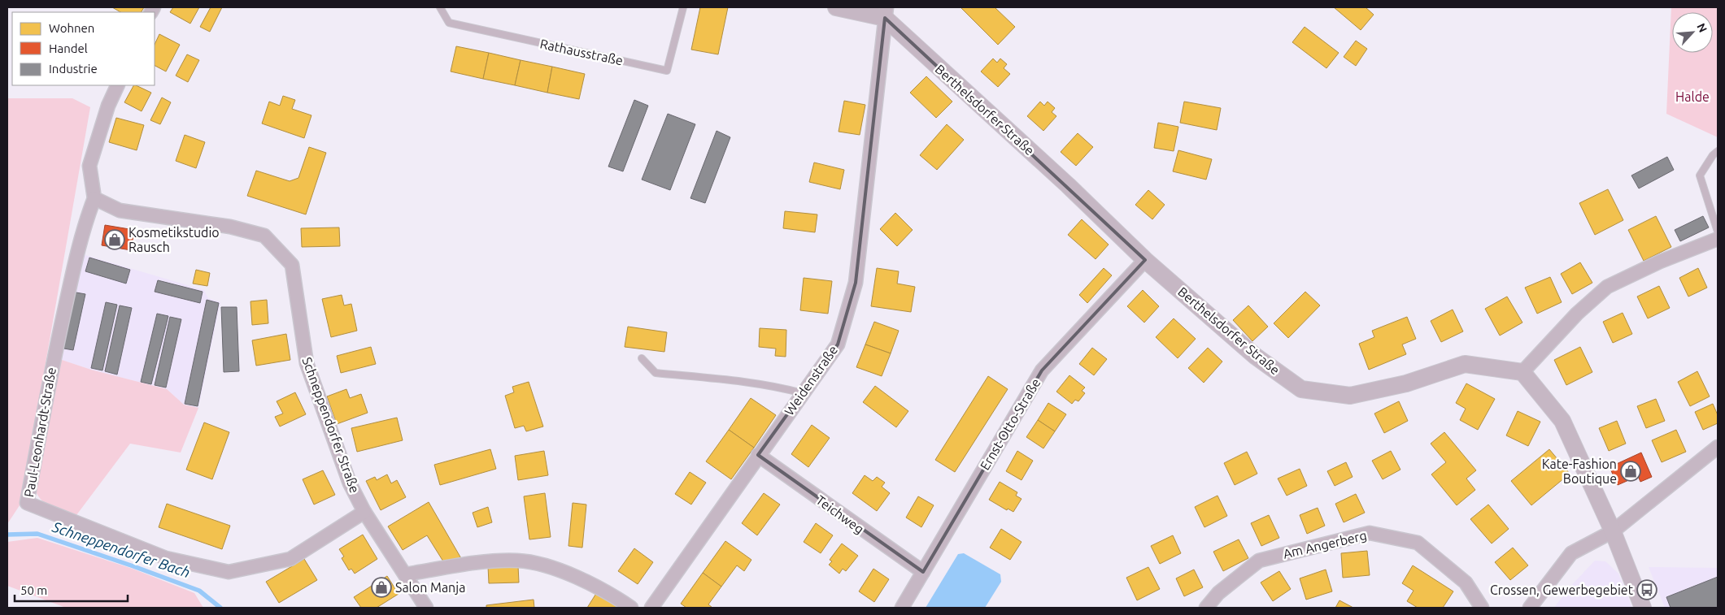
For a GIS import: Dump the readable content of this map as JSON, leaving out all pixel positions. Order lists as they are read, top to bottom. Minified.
{"streets":{"street":["Berthelsdorfer Straße","Weidenstraße","Ernst-Otto-Straße","Schneppendorfer Straße","Paul-Leonhardt-Straße","Teichweg","Am Angerberg"],"lane":["Rathausstraße"]},"crossings":[["Berthelsdorfer Straße","Weidenstraße"],["Berthelsdorfer Straße","Ernst-Otto-Straße"],["Weidenstraße","Teichweg"],["Ernst-Otto-Straße","Teichweg"],["Schneppendorfer Straße","Paul-Leonhardt-Straße"]],"water":["Schneppendorfer Bach"],"parks":["Halde"],"places":{"shop":["Kosmetikstudio Rausch","Kate-Fashion Boutique","Salon Manja"],"bus stop":["Crossen, Gewerbegebiet"]},"legend":["Wohnen","Handel","Industrie"],"scale_bar":"50 m","north":"top right"}
